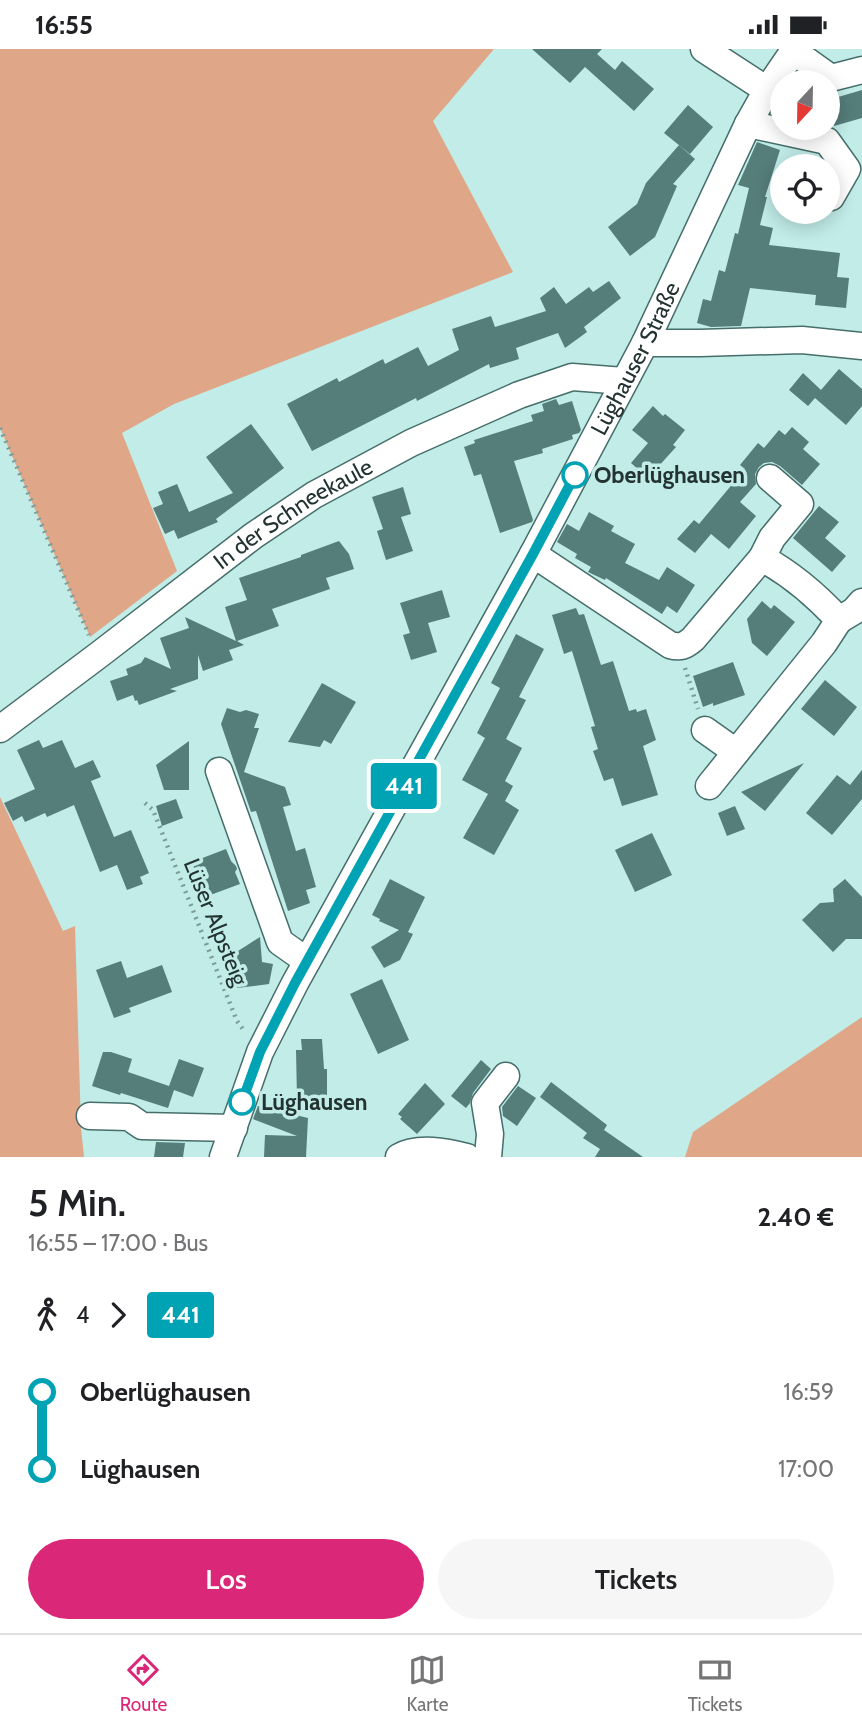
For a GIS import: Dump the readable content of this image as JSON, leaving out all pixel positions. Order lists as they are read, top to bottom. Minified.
{"streets":{"street":["Lüghauser Straße","In der Schneekaule"],"path":["Lüser Alpsteig"]},"crossings":[["Lüghauser Straße","In der Schneekaule"],["Lüghauser Straße","Lüser Alpsteig"]],"places":["Oberlüghausen","Lüghausen"],"lines":["bus line 441"],"north":"bottom","page":{"status":"16:55","on_map":"441","heading":["5 Min.","16:55 – 17:00 · Bus","2.40 €"],"legs":["4","441"],"list":[{"name":"Oberlüghausen","value":"16:59"},{"name":"Lüghausen","value":"17:00"}],"buttons":["Los","Tickets"],"tabs":["Route","Karte","Tickets"]}}
